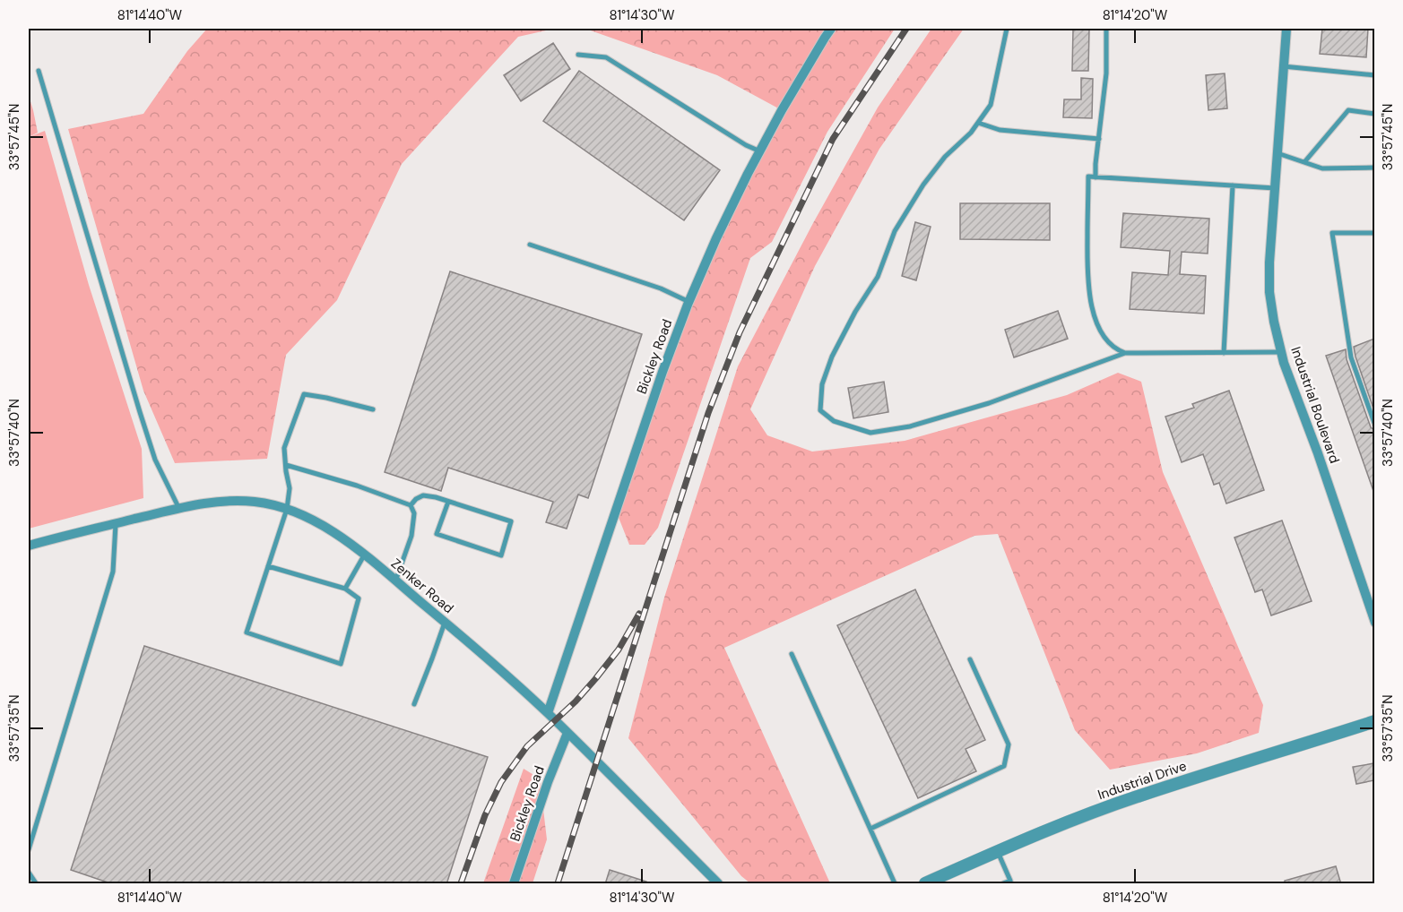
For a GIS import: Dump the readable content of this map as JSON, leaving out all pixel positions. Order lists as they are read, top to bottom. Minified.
{"streets":{"street":["Bickley Road","Industrial Boulevard","Zenker Road","Industrial Drive"]},"crossings":[["Bickley Road","Zenker Road"]],"coordinates":["81°14'40\"W","81°14'30\"W","81°14'20\"W","33°57'45\"N","33°57'40\"N","33°57'35\"N"]}
